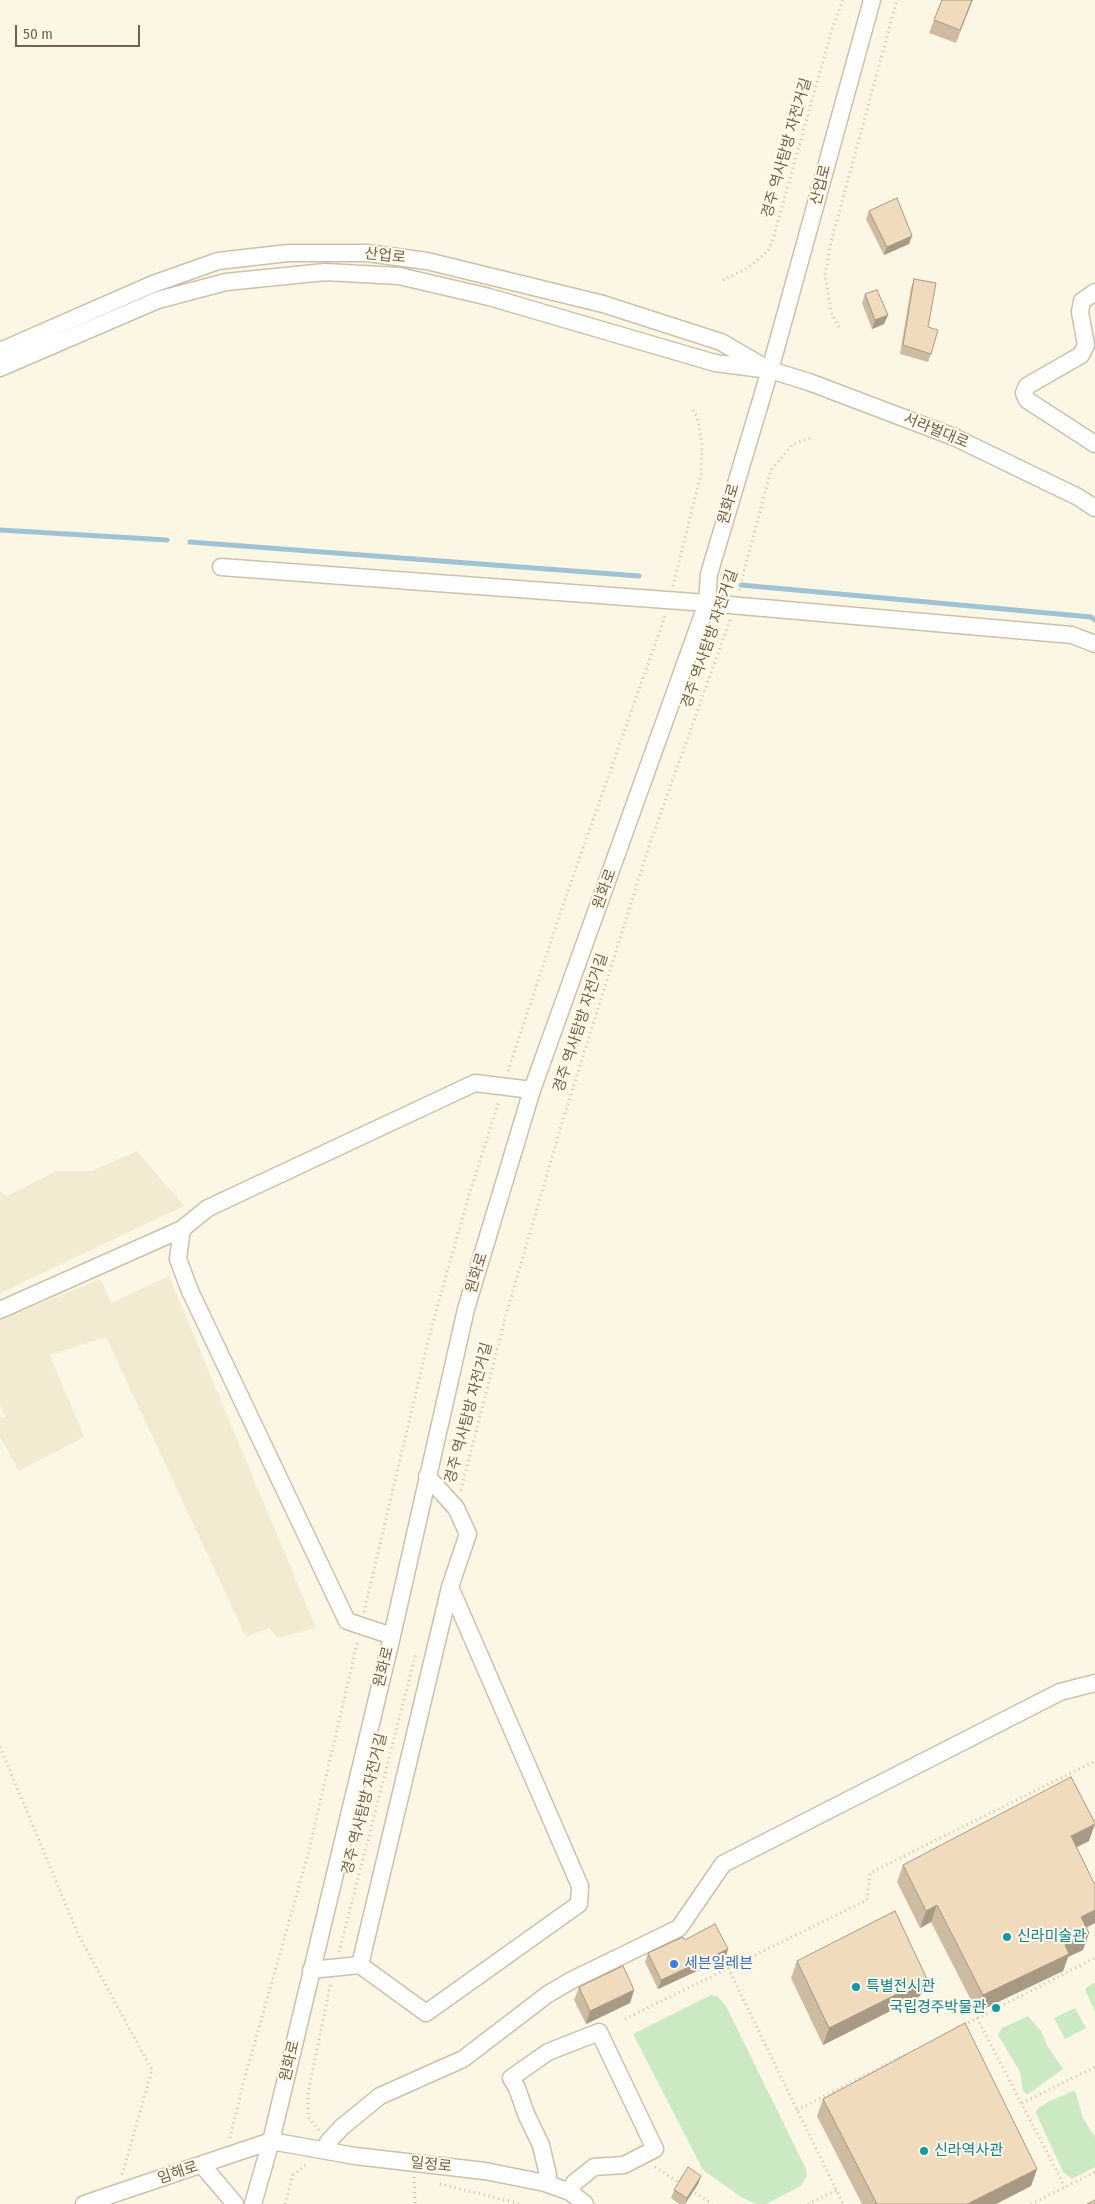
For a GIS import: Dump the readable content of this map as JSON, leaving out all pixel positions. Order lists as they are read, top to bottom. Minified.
{"streets":{"street":["산업로","서라벌대로","원화로","일정로","임해로"],"path":["경주 역사탐방 자전거길"]},"crossings":[["경주 역사탐방 자전거길","일정로"],["산업로","서라벌대로"],["산업로","원화로"],["서라벌대로","원화로"],["원화로","일정로"],["원화로","임해로"],["일정로","임해로"]],"places":["신라미술관","세븐일레븐","특별전시관","국립경주박물관","신라역사관"],"scale_bar":"50 m"}
